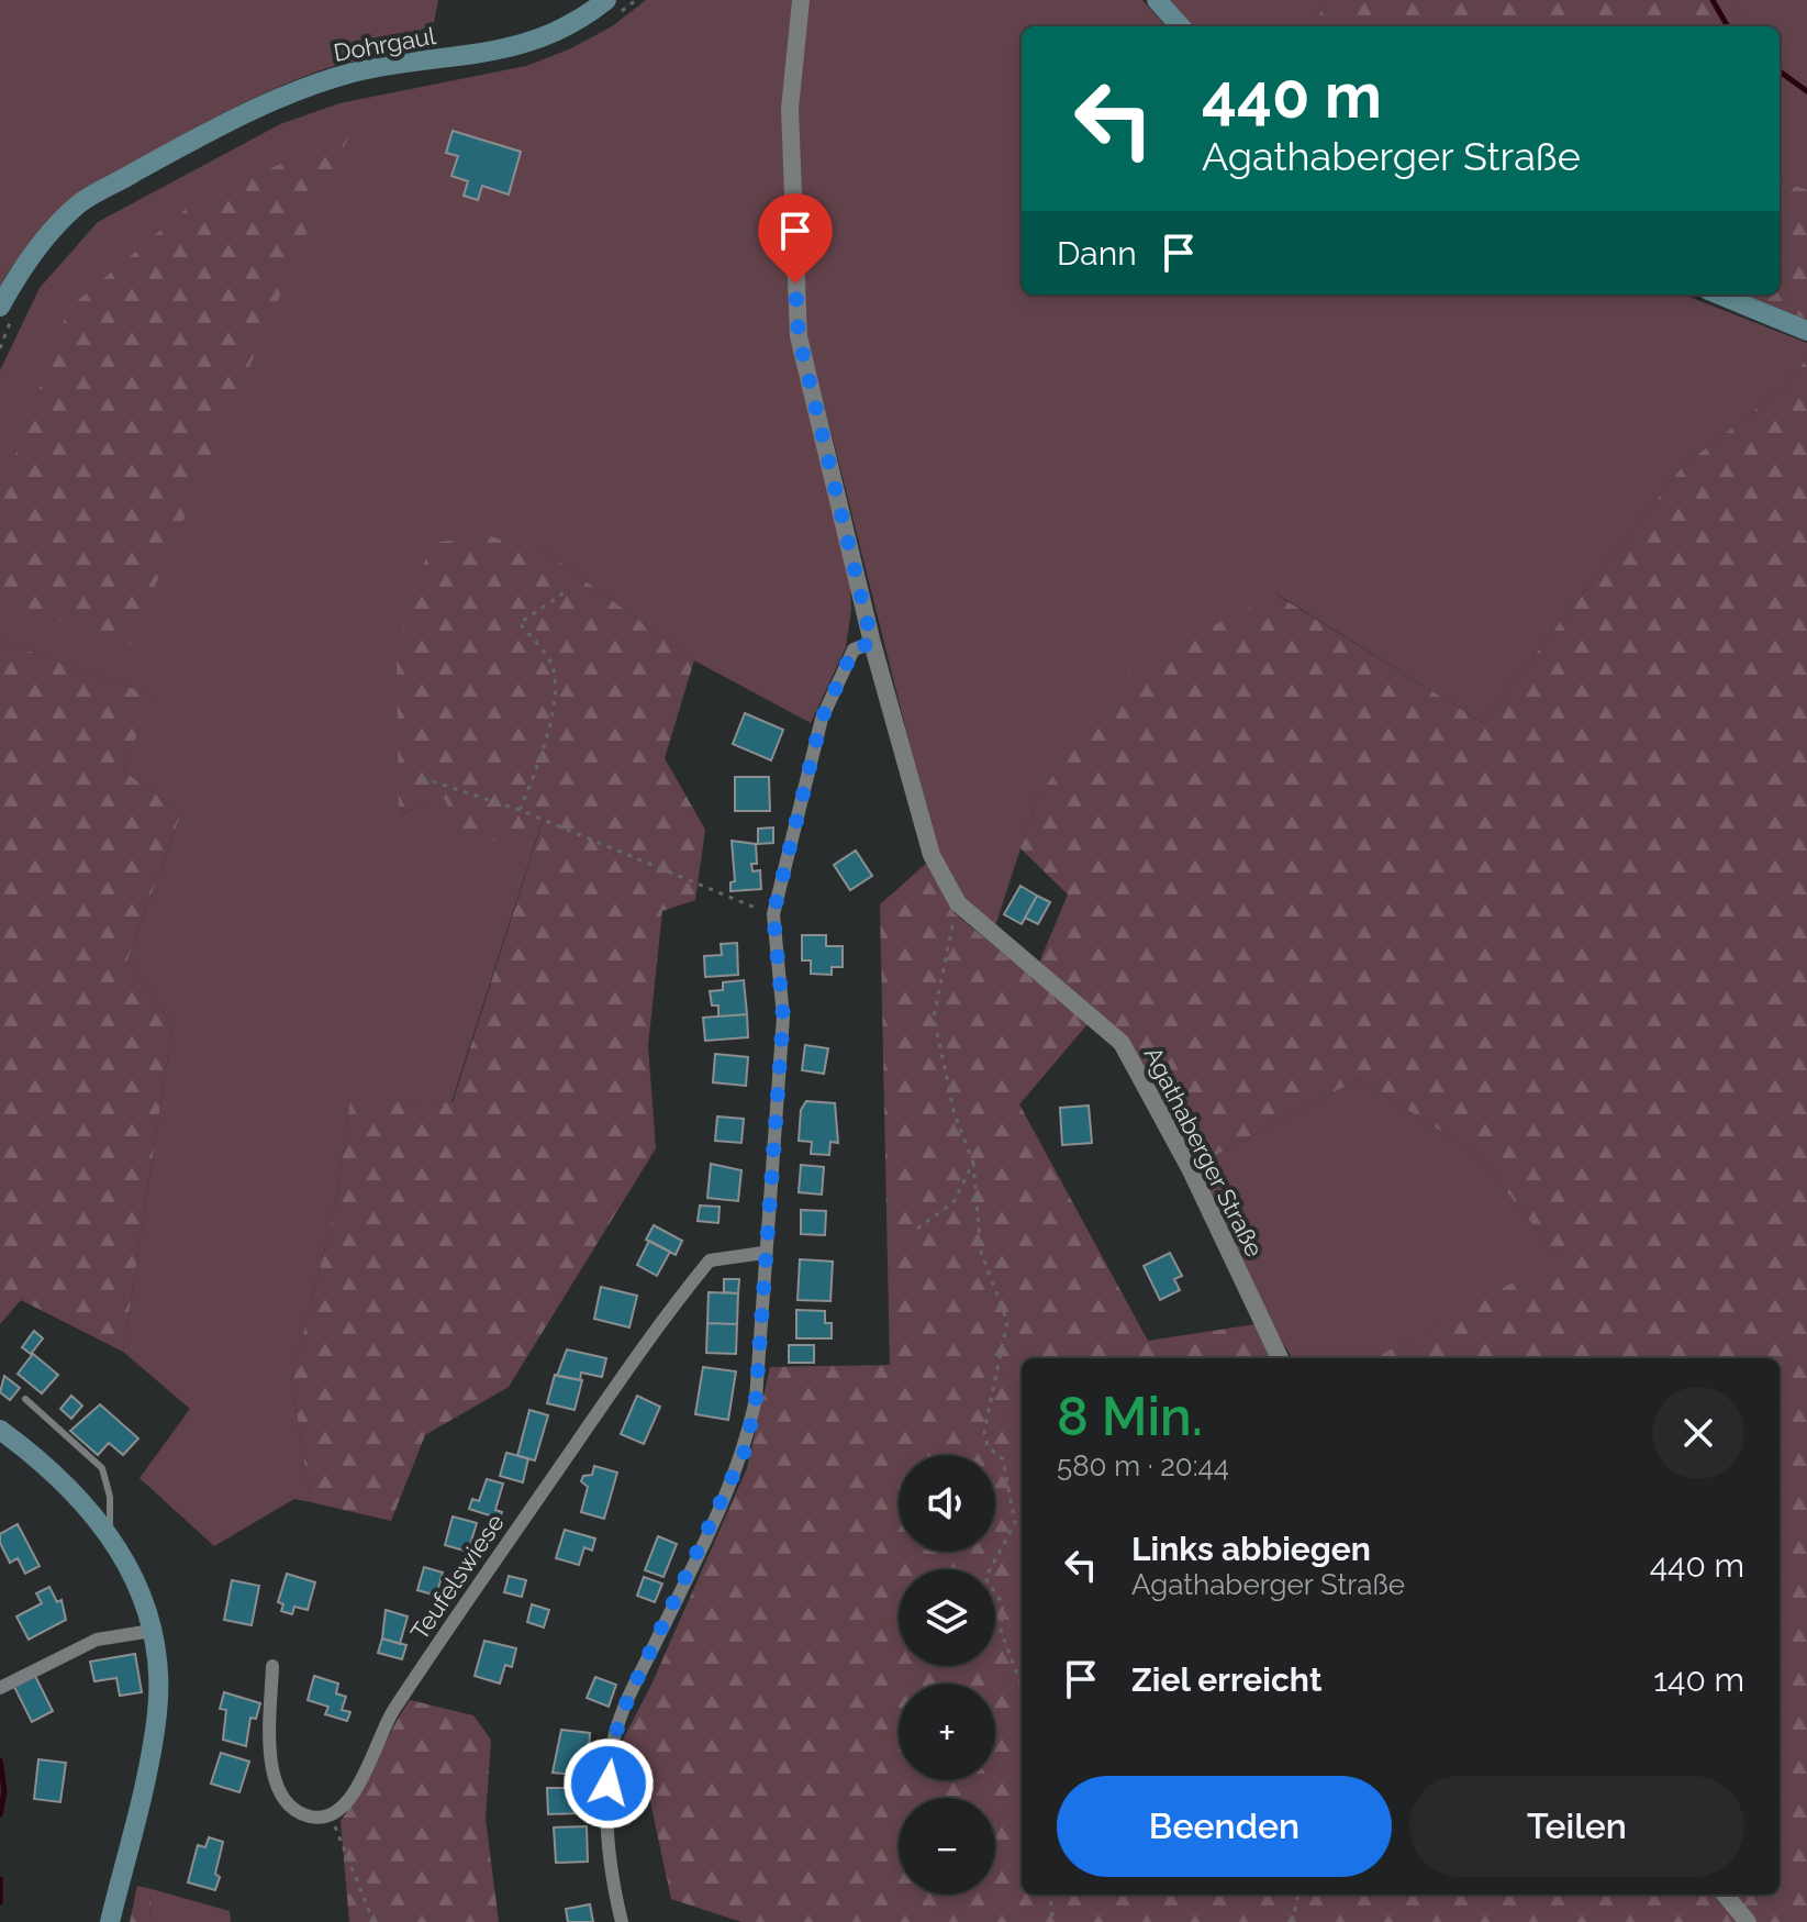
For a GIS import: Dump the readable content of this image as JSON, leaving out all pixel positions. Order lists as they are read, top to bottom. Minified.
{"streets":{"main road":["Dohrgaul"],"street":["Agathaberger Straße","Teufelswiese"]},"page":{"turn":["440 m","Agathaberger Straße"],"then":"Dann","heading":["8 Min.","580 m · 20:44"],"map_buttons":["+","−"],"list":[{"name":"Links abbiegen","note":"Agathaberger Straße","value":"440 m"},{"name":"Ziel erreicht","value":"140 m"}],"buttons":["Beenden","Teilen"]}}
